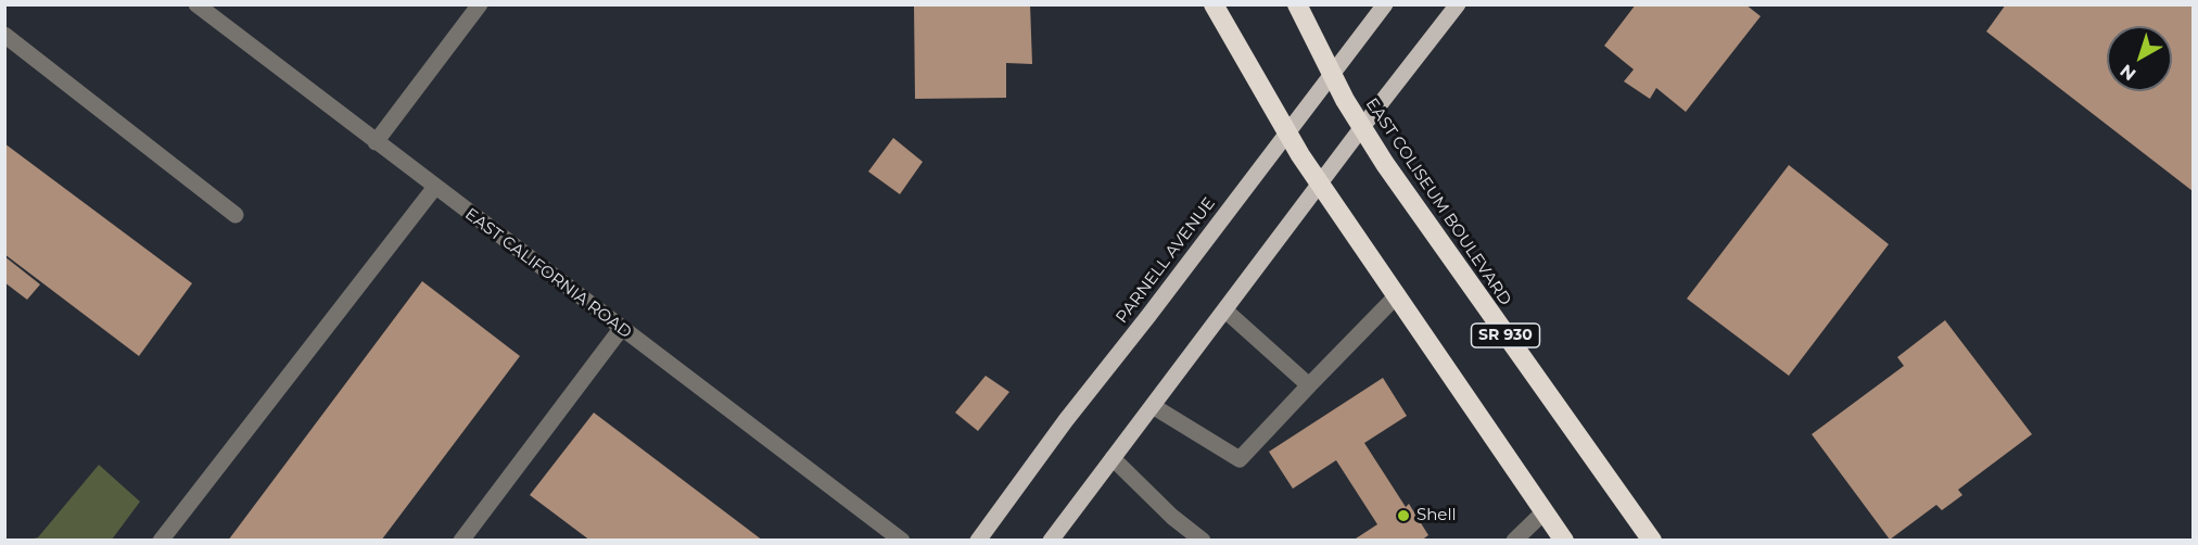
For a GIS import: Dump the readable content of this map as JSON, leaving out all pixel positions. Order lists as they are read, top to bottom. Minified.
{"streets":{"highway":["EAST COLISEUM BOULEVARD","SR 930"],"main road":["PARNELL AVENUE"],"street":["EAST CALIFORNIA ROAD"]},"crossings":[["EAST COLISEUM BOULEVARD","PARNELL AVENUE"]],"places":["Shell"],"north":"bottom left"}
